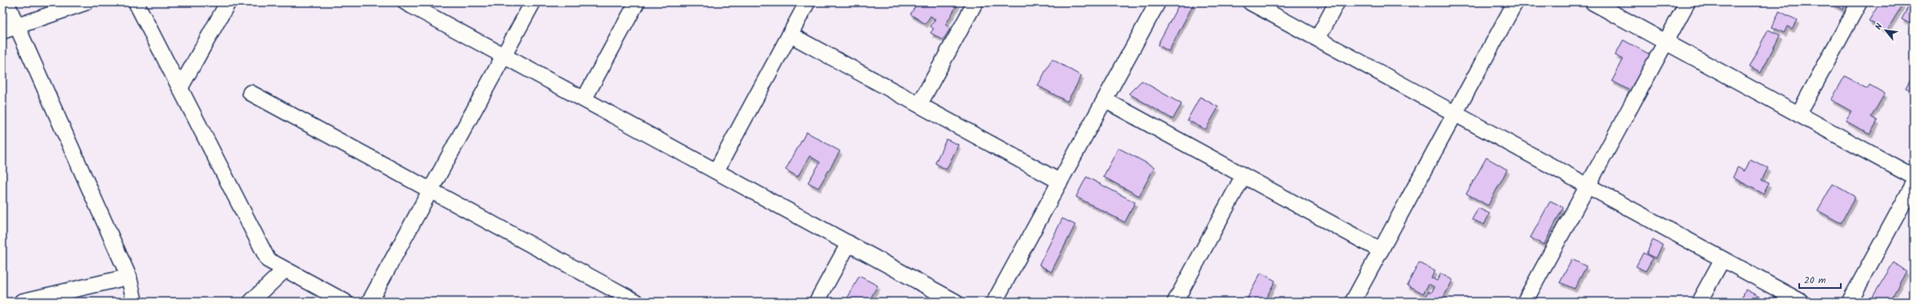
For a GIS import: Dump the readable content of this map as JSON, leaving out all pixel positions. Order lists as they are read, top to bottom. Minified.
{"scale_bar":"20 m","north":"top left"}
